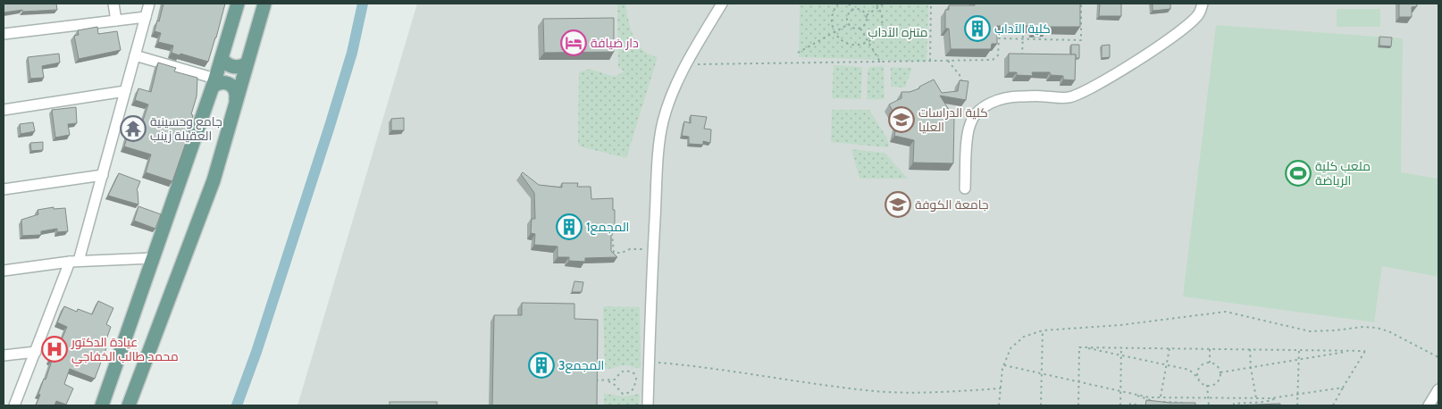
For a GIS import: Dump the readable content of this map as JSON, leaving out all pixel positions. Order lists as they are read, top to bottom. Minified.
{"parks":["متنزه الآداب"],"places":{"building":["كلية الآداب","المجمع1","المجمع3"],"hotel":["دار ضيافة"],"school or university":["كلية الدراسات العليا","جامعة الكوفة"],"temple":["جامع وحسينية العقيلة زينب"],"sports":["ملعب كلية الرياضة"],"hospital":["عيادة الدكتور محمد طالب الخفاجي"]}}
